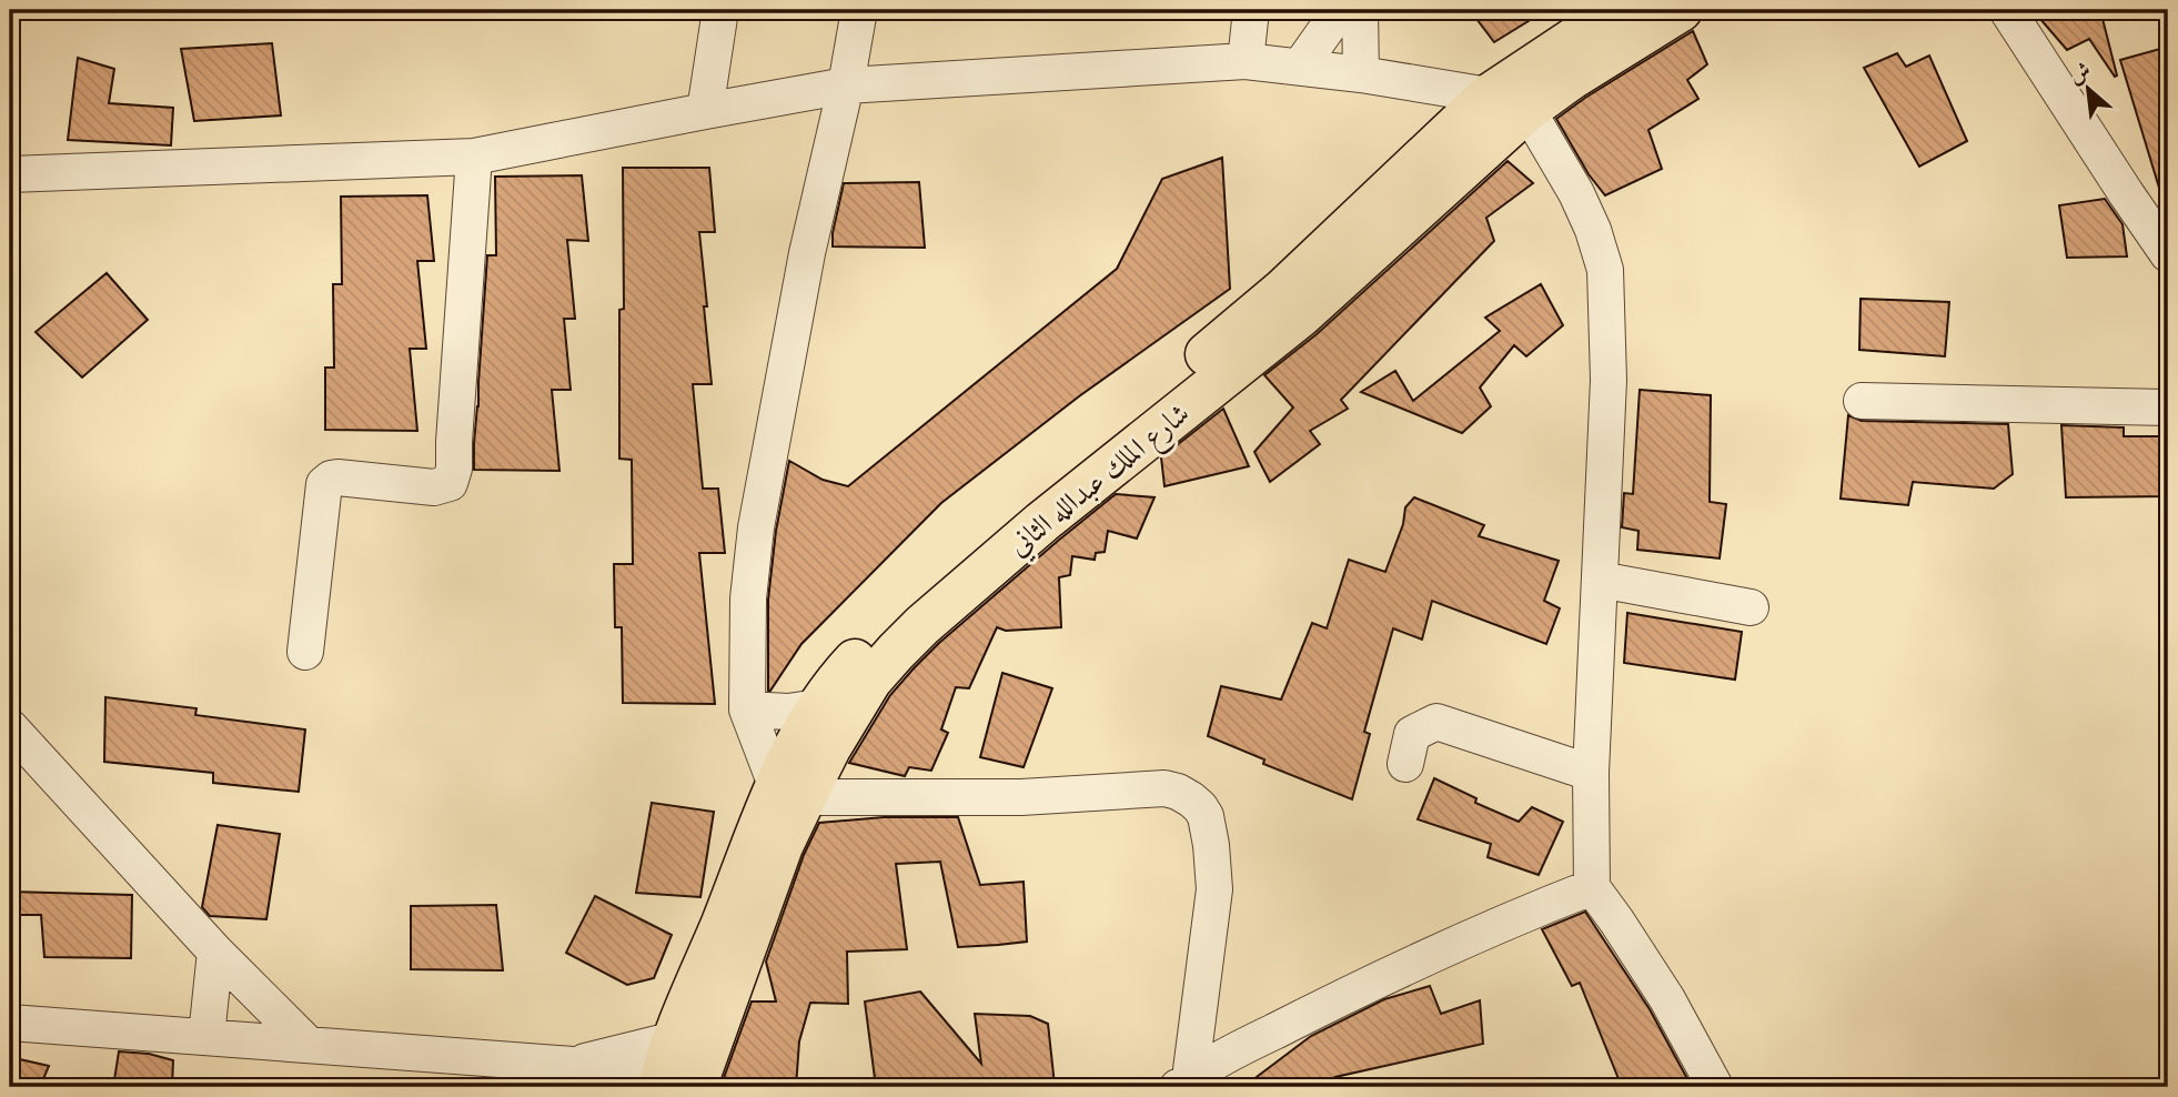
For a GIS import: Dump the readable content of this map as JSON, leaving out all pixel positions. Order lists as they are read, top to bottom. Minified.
{"streets":{"main road":["شارع الملك عبدالله الثاني"]},"north":"top left"}
